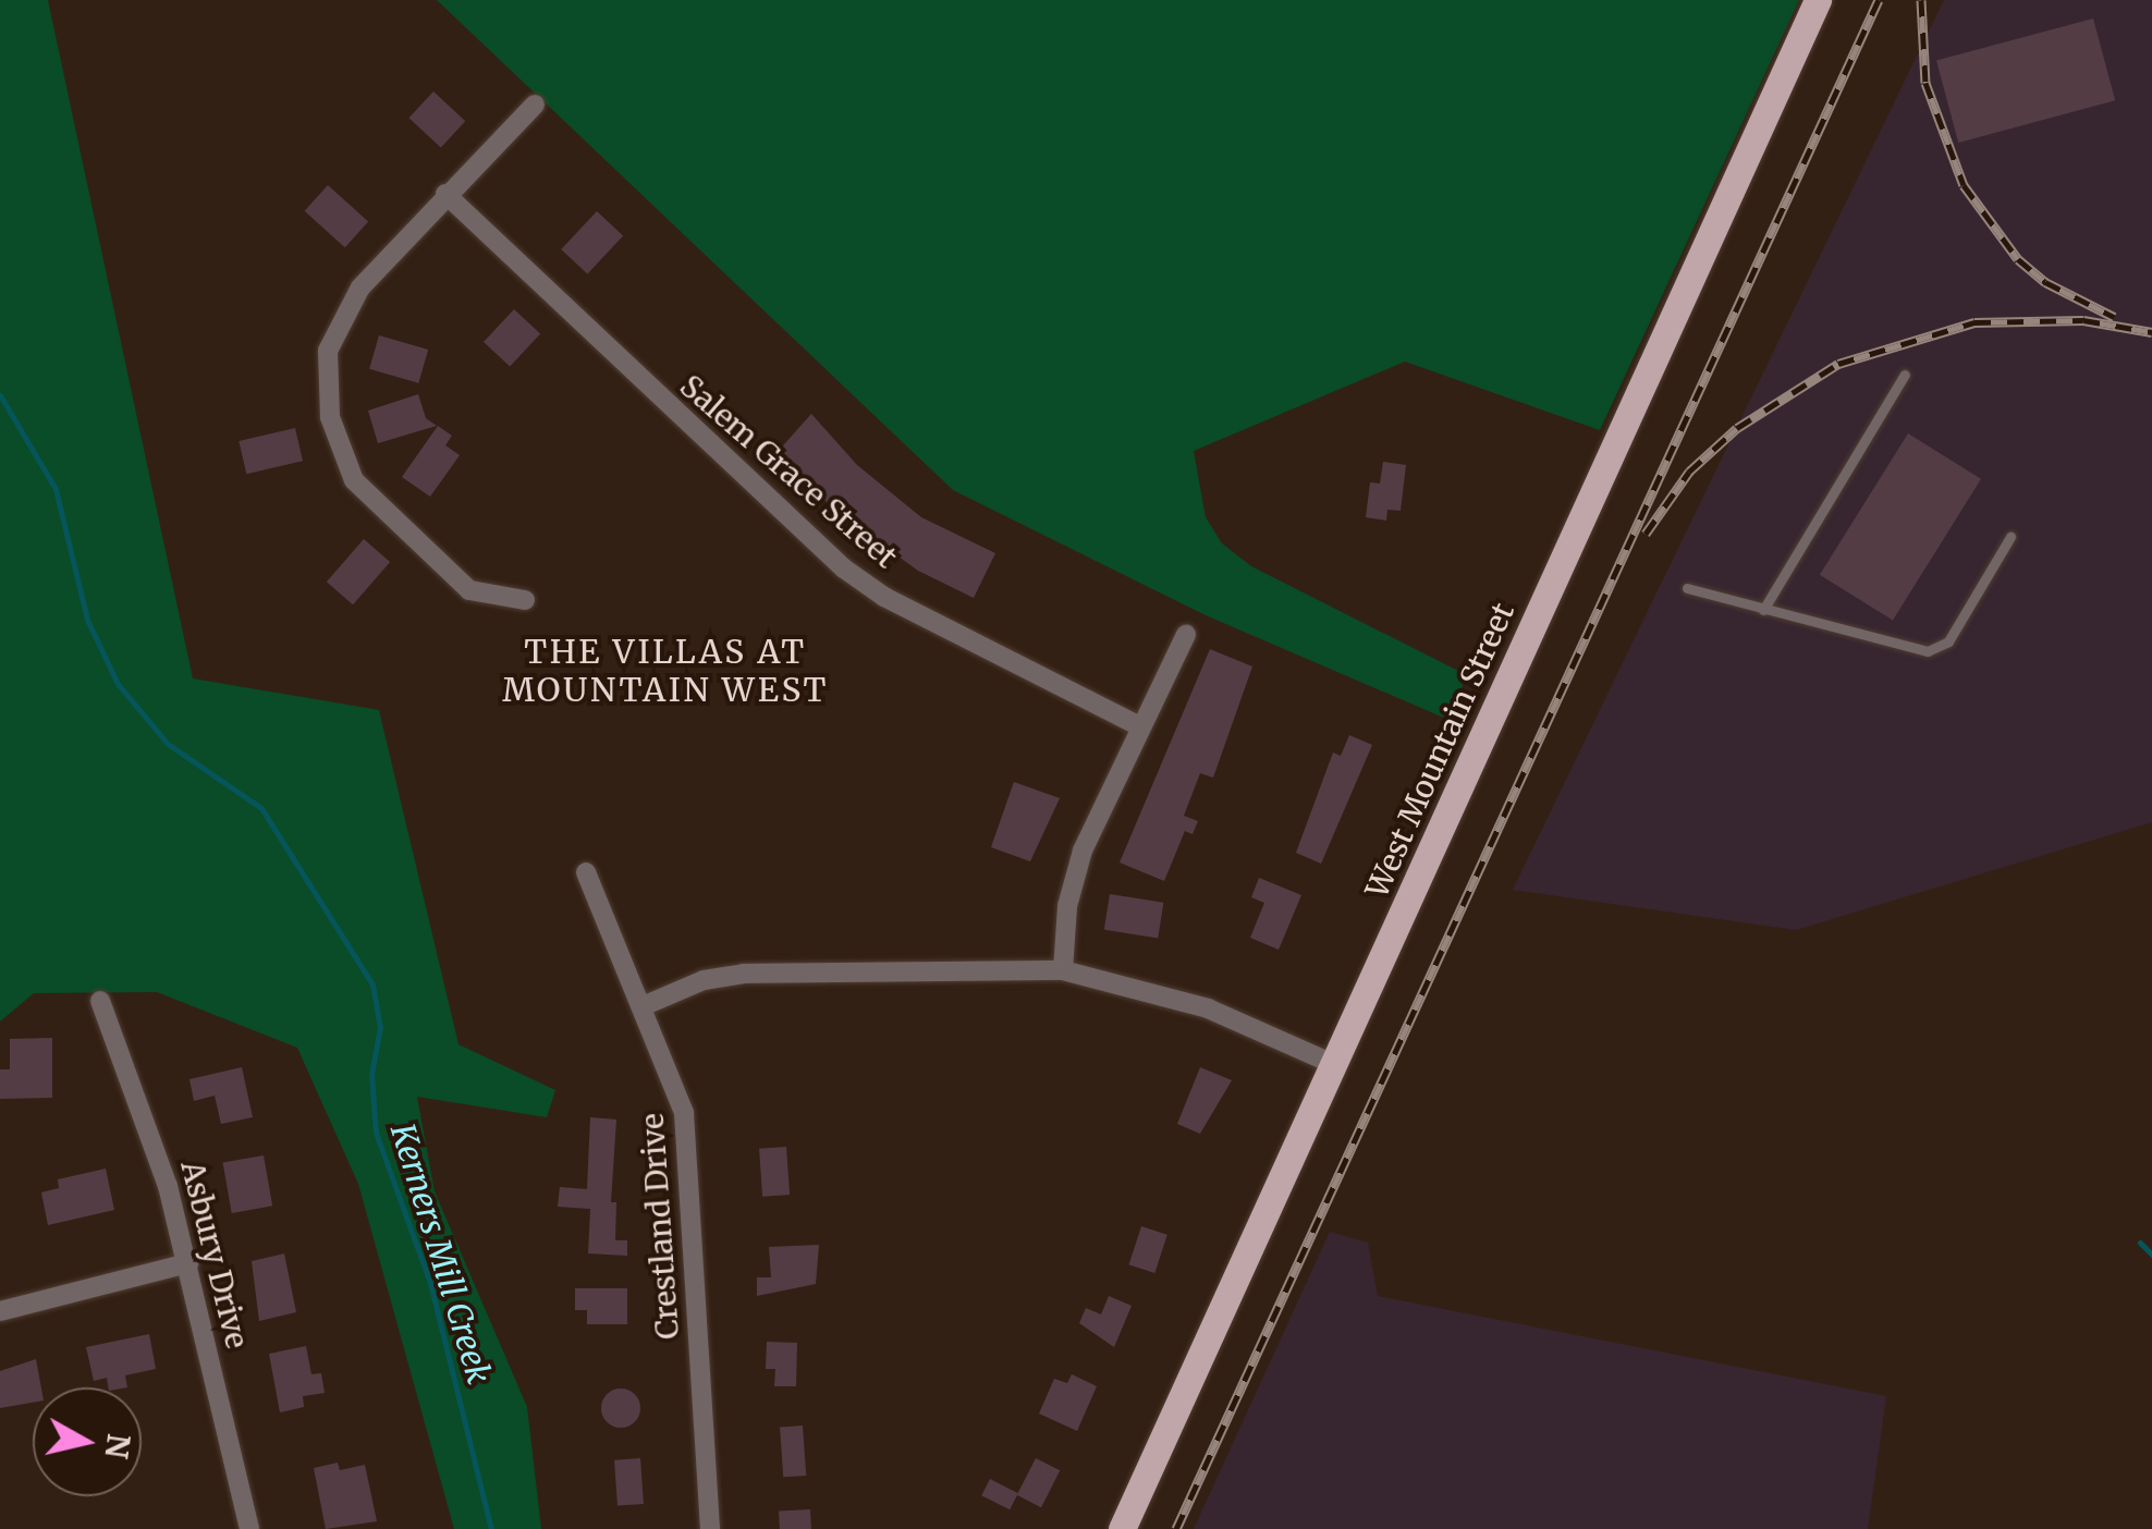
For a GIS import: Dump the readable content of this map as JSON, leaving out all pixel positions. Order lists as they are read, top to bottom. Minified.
{"streets":{"main road":["West Mountain Street"],"street":["Salem Grace Street","Crestland Drive","Asbury Drive"]},"districts":["THE VILLAS AT MOUNTAIN WEST"],"water":["Kerners Mill Creek"],"north":"right"}
